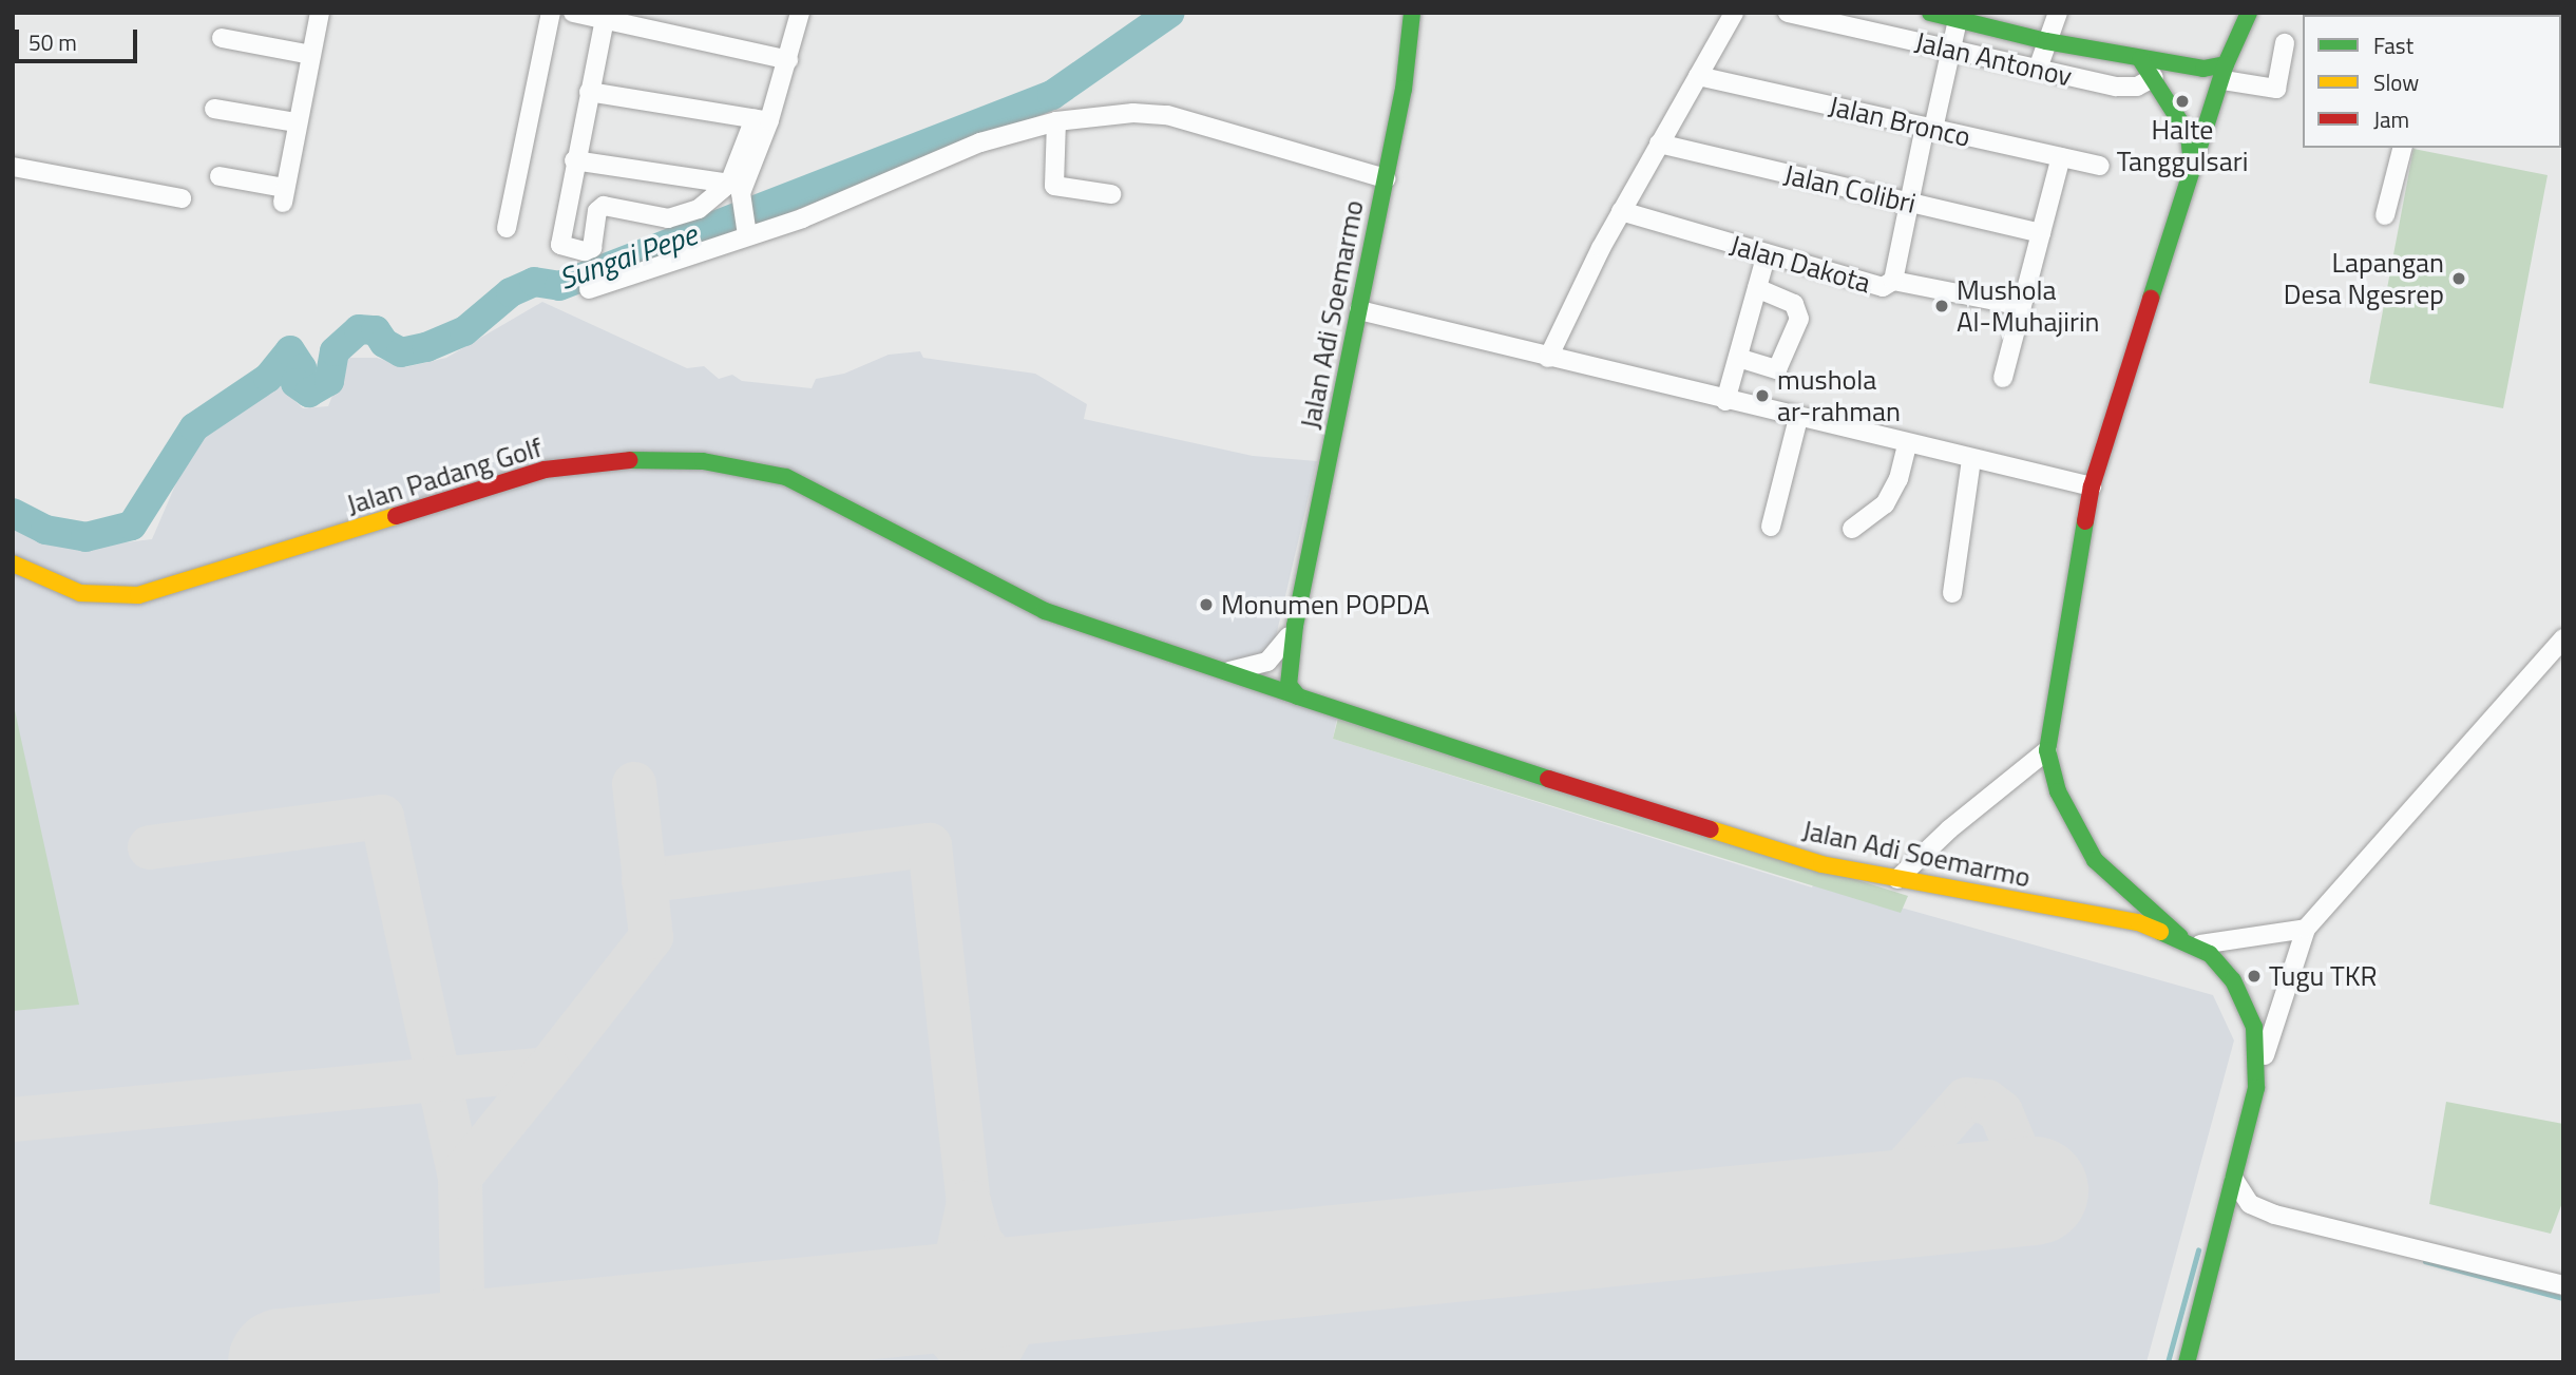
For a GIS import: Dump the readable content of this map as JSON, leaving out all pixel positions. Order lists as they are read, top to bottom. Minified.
{"streets":{"main road":["Jalan Adi Soemarmo","Jalan Padang Golf"],"street":["Jalan Antonov","Jalan Bronco","Jalan Colibri","Jalan Dakota"]},"crossings":[["Jalan Adi Soemarmo","Jalan Padang Golf"]],"water":["Sungai Pepe"],"places":["Halte Tanggulsari","Lapangan Desa Ngesrep","Mushola Al-Muhajirin","mushola ar-rahman","Monumen POPDA","Tugu TKR"],"legend":["Fast","Slow","Jam"],"scale_bar":"50 m"}
